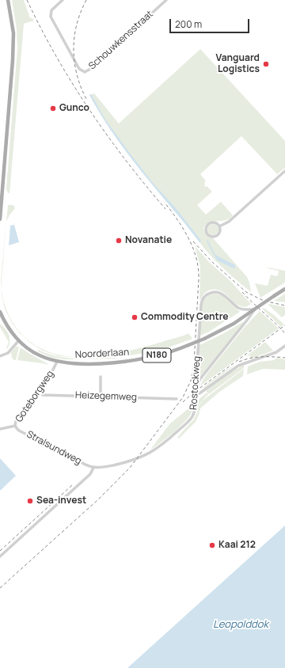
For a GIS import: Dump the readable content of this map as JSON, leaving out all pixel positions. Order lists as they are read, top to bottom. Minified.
{"streets":{"main road":["Noorderlaan","N180"],"street":["Schouwkensstraat","Rostockweg","Goteborgweg","Heizegemweg","Stralsundweg"]},"crossings":[["Noorderlaan","Rostockweg"],["Noorderlaan","Goteborgweg"],["Rostockweg","Stralsundweg"],["Goteborgweg","Heizegemweg"],["Goteborgweg","Stralsundweg"]],"water":["Leopolddok"],"places":["Vanguard Logistics","Gunco","Novanatie","Commodity Centre","Sea-invest","Kaai 212"],"scale_bar":"200 m"}
